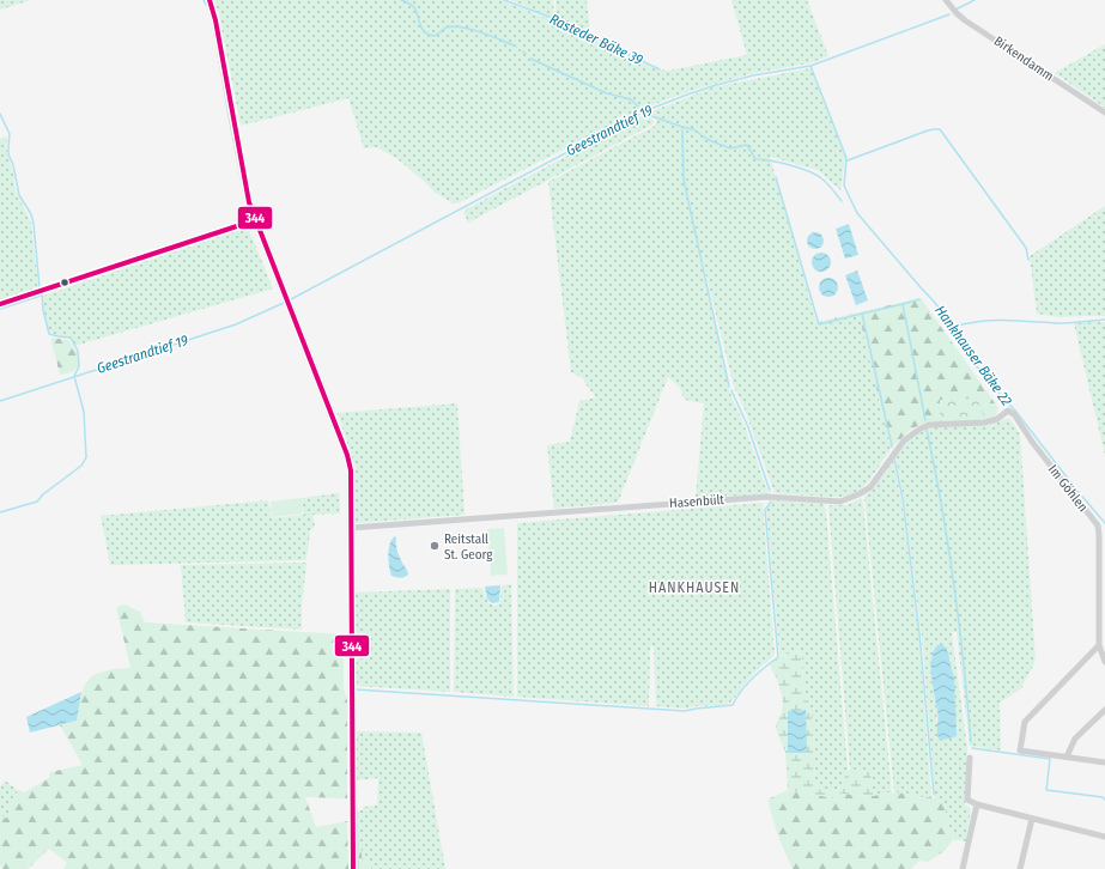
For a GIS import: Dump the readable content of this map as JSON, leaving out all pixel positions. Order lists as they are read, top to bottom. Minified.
{"streets":{"street":["Birkendamm","Im Göhlen","Hasenbült"]},"crossings":[["Im Göhlen","Hasenbült"]],"districts":["HANKHAUSEN"],"water":["Rasteder Bäke 39","Geestrandtief 19","Hankhauser Bäke 22"],"places":["Reitstall St. Georg"],"lines":["transit line 344"]}
